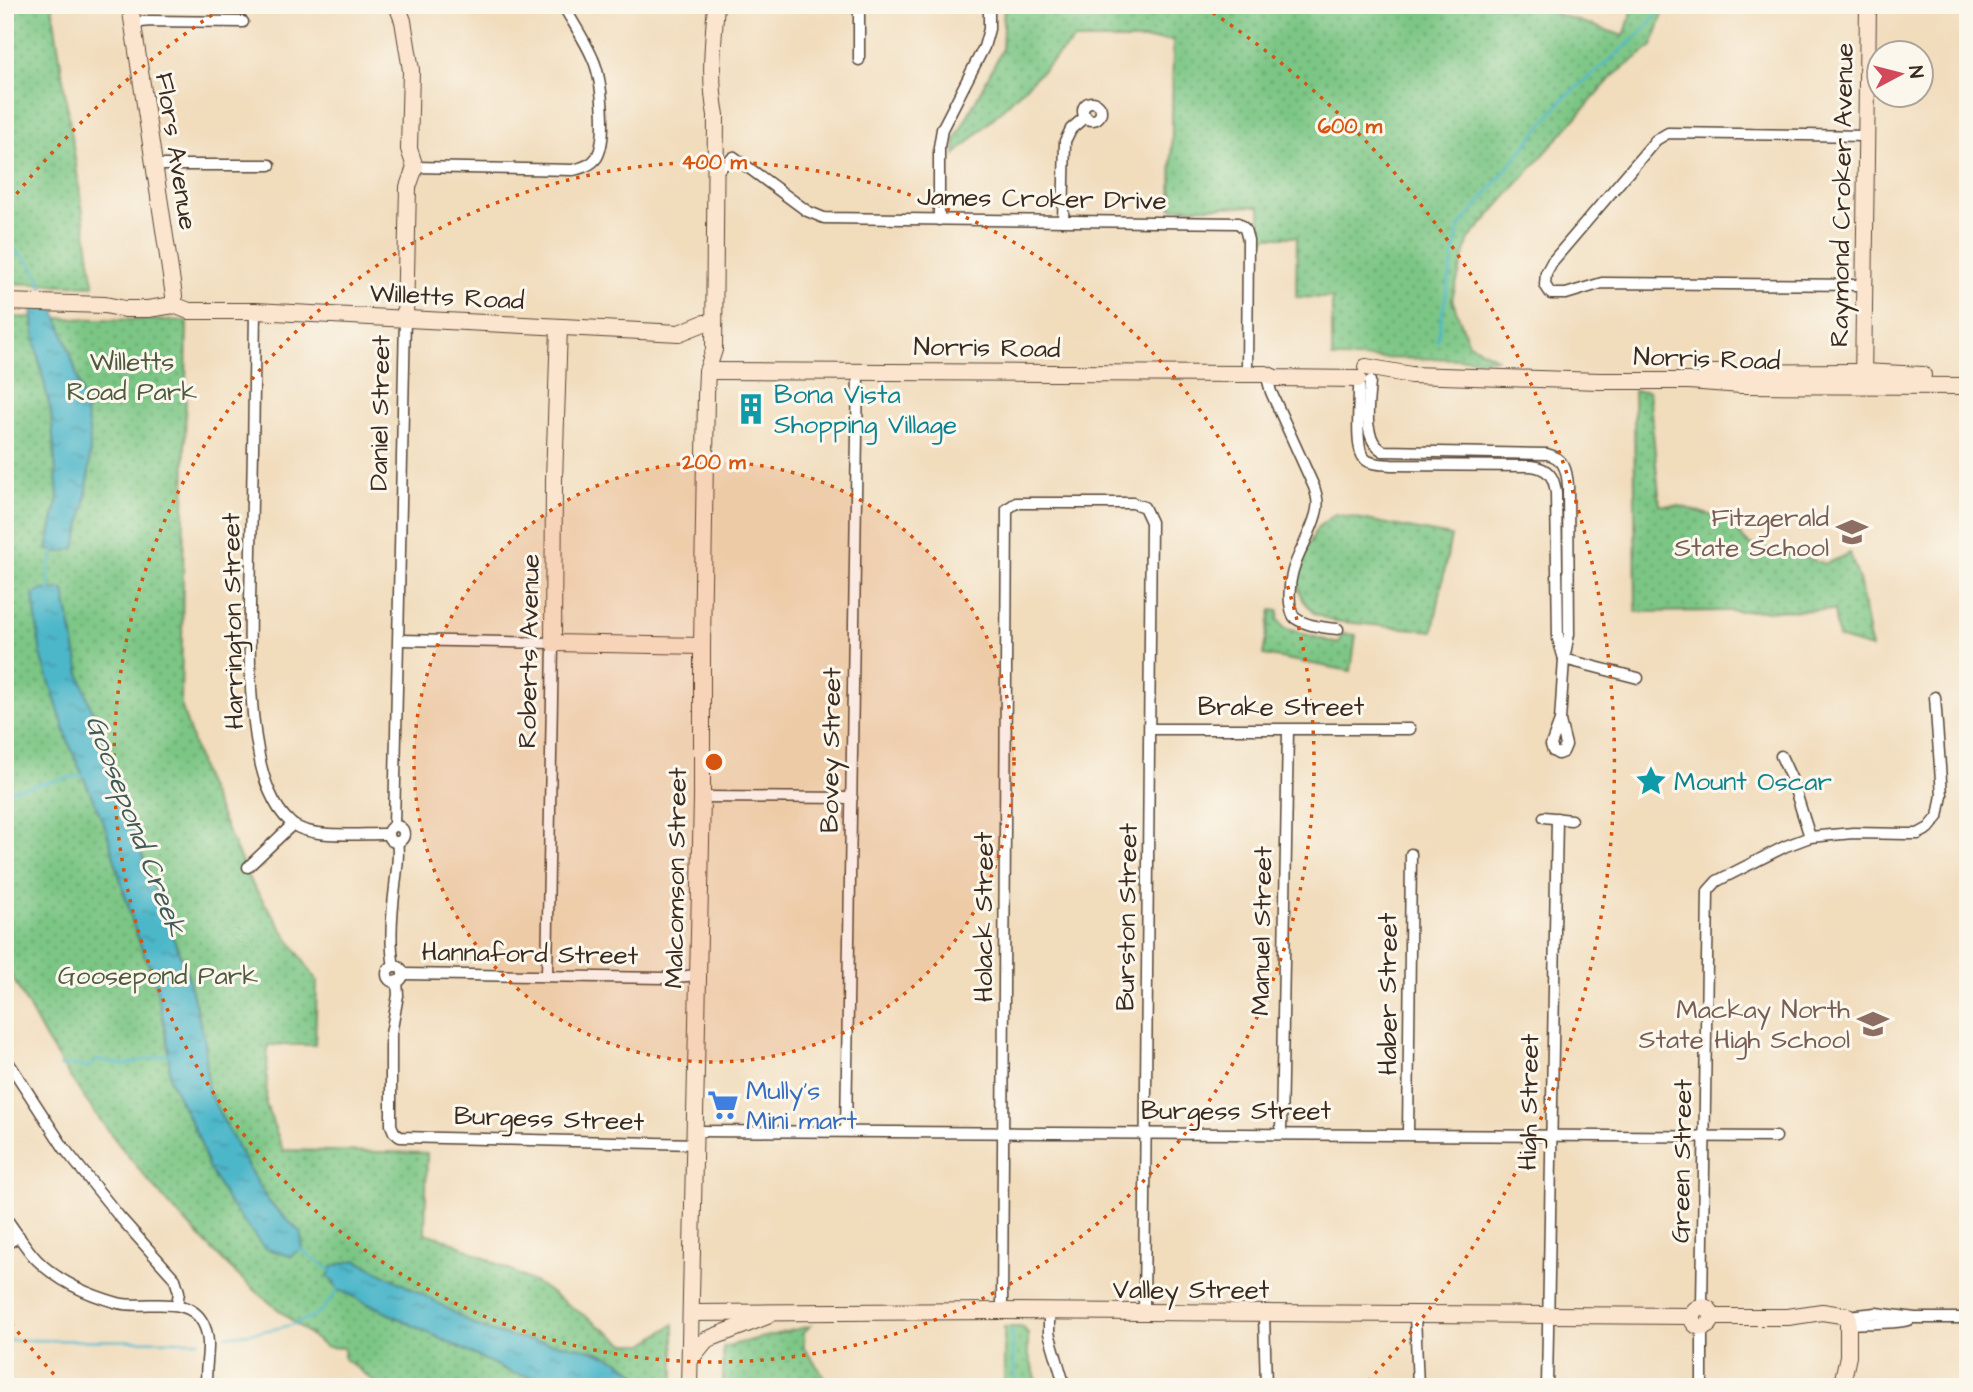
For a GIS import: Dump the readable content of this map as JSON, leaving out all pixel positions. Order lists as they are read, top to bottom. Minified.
{"streets":{"street":["Flors Avenue","Raymond Croker Avenue","James Croker Drive","Willetts Road","Norris Road","Daniel Street","Harrington Street","Roberts Avenue","Brake Street","Bovey Street","Malcomson Street","Holack Street","Burston Street","Manuel Street","Hannaford Street","Haber Street","High Street","Burgess Street","Green Street","Valley Street"]},"crossings":[["Flors Avenue","Willetts Road"],["Raymond Croker Avenue","Norris Road"],["James Croker Drive","Norris Road"],["James Croker Drive","Malcomson Street"],["Willetts Road","Daniel Street"],["Willetts Road","Harrington Street"],["Willetts Road","Roberts Avenue"],["Willetts Road","Malcomson Street"],["Norris Road","Bovey Street"],["Norris Road","Malcomson Street"],["Roberts Avenue","Hannaford Street"],["Brake Street","Burston Street"],["Brake Street","Manuel Street"],["Bovey Street","Burgess Street"],["Malcomson Street","Hannaford Street"],["Malcomson Street","Burgess Street"],["Malcomson Street","Valley Street"],["Holack Street","Burston Street"],["Holack Street","Burgess Street"],["Holack Street","Valley Street"],["Burston Street","Burgess Street"],["Burston Street","Valley Street"],["Manuel Street","Burgess Street"],["Hannaford Street","Burgess Street"],["Haber Street","Burgess Street"],["High Street","Burgess Street"],["High Street","Valley Street"],["Burgess Street","Green Street"],["Green Street","Valley Street"]],"water":["Goosepond Creek"],"parks":["Willetts Road Park","Goosepond Park"],"places":{"building":["Bona Vista Shopping Village"],"school or university":["Fitzgerald State School","Mackay North State High School"],"place":["Mount Oscar"],"supermarket":["Mully's Mini mart"]},"north":"right","rings":["600 m","400 m","200 m"]}
